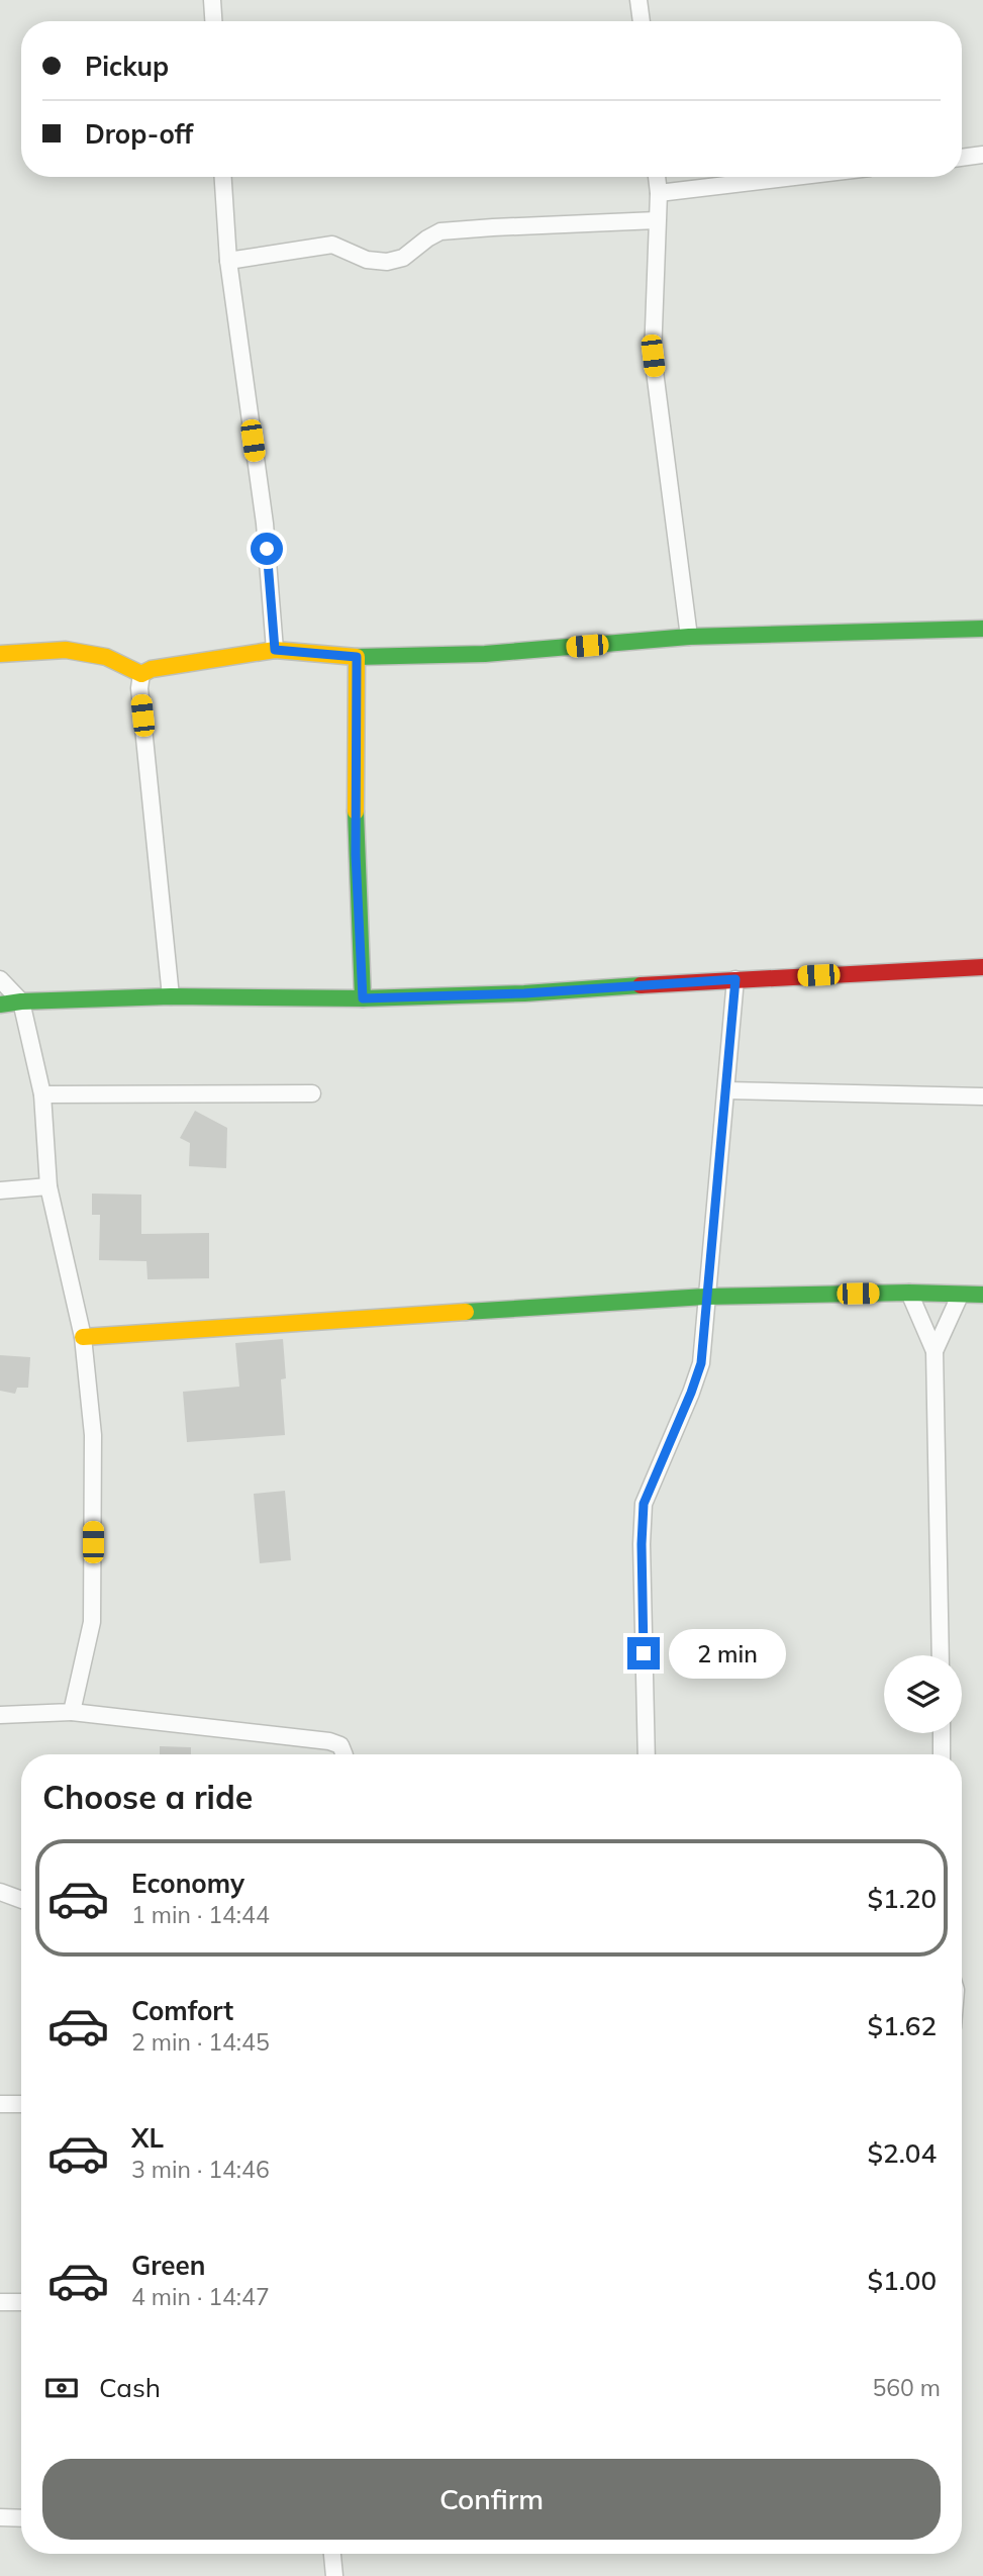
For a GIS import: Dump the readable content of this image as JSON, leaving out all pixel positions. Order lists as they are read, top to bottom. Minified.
{"page":{"banner":["Pickup","Drop-off"],"bubble":"2 min","heading":"Choose a ride","list":[{"name":"Economy","note":"1 min · 14:44","value":"$1.20"},{"name":"Comfort","note":"2 min · 14:45","value":"$1.62"},{"name":"XL","note":"3 min · 14:46","value":"$2.04"},{"name":"Green","note":"4 min · 14:47","value":"$1.00"}],"pay":["Cash","560 m"],"buttons":"Confirm"}}
